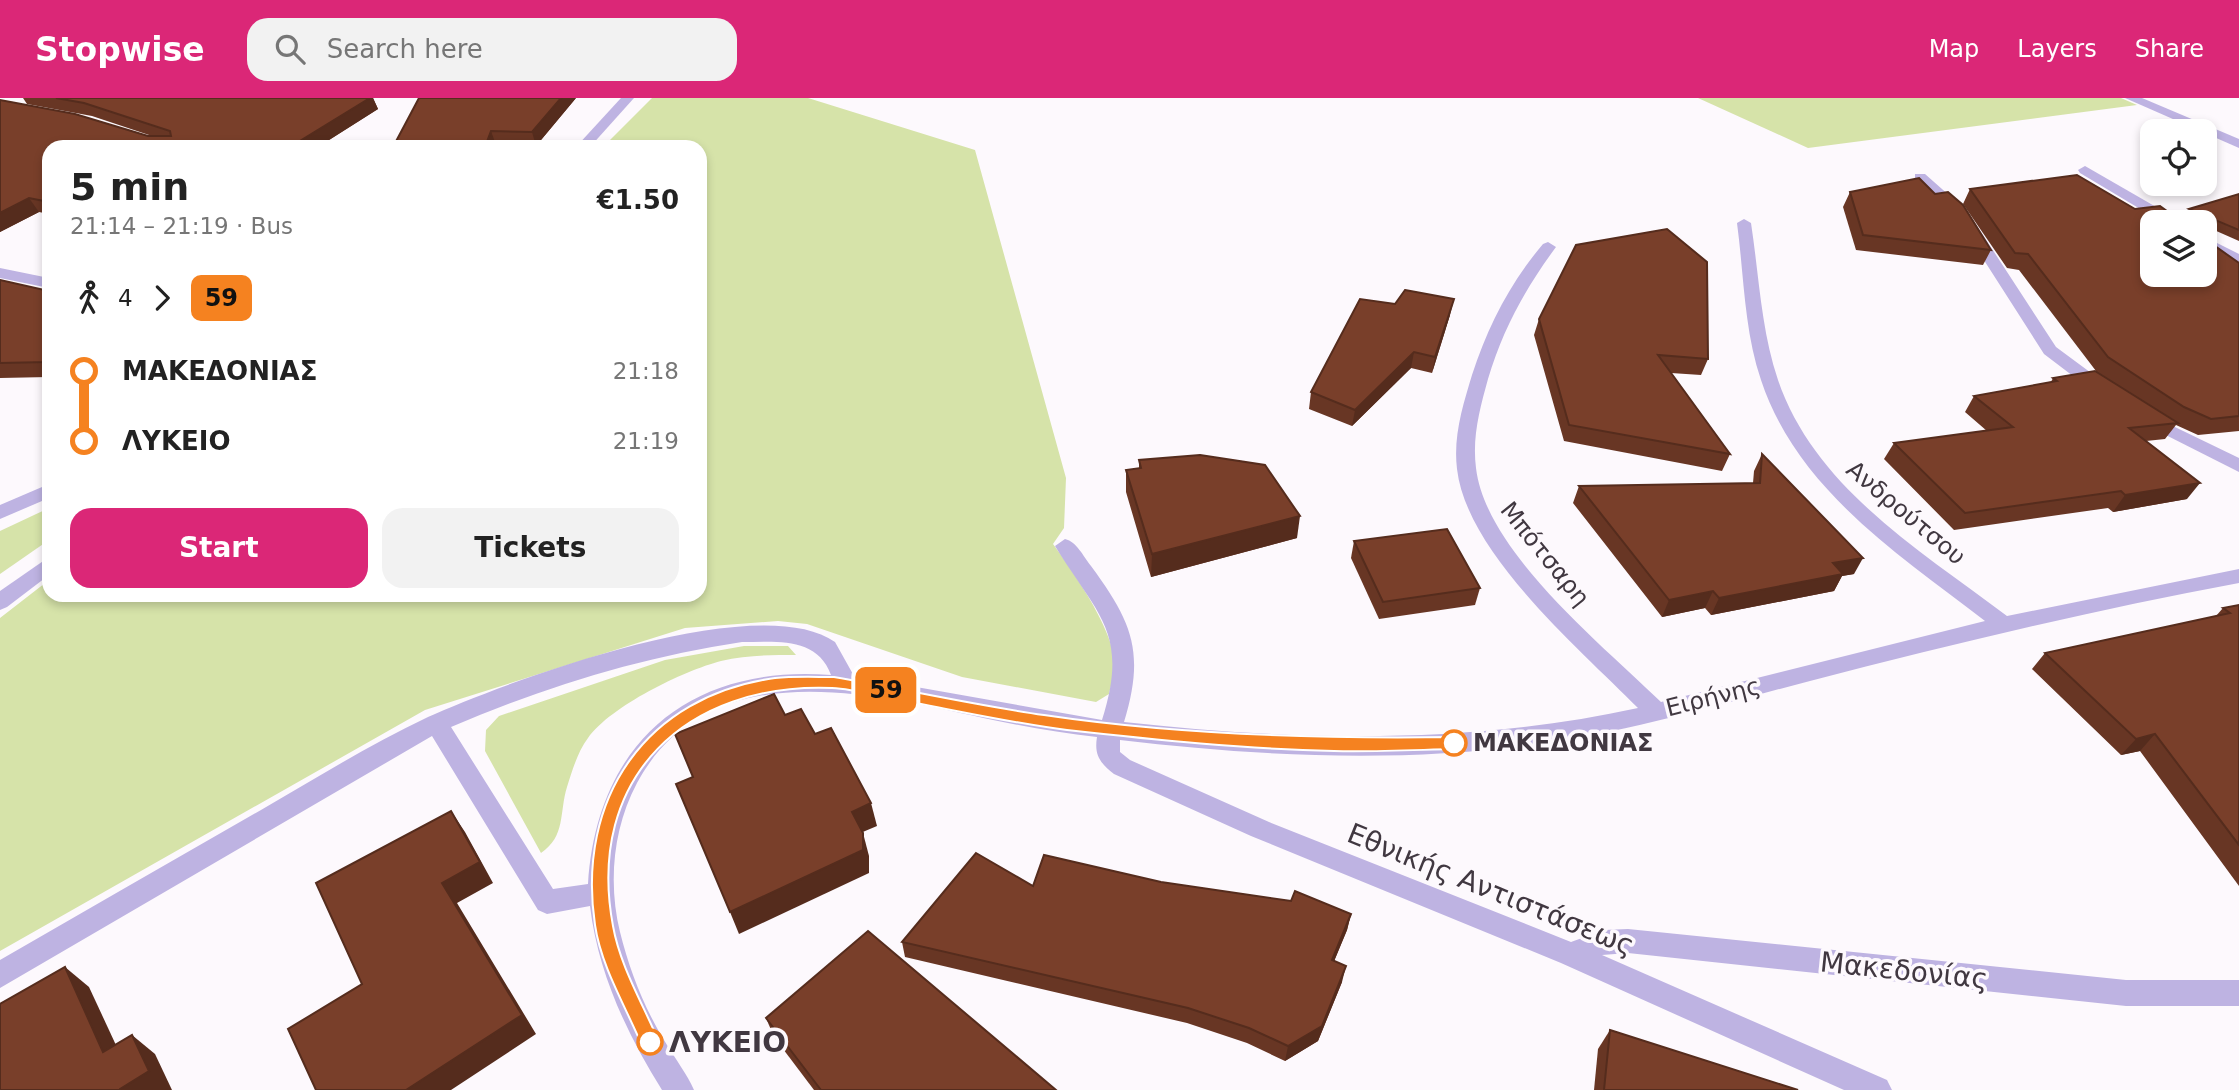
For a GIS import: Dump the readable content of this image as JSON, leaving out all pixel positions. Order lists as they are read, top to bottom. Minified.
{"streets":{"street":["Ανδρούτσου","Μπότσαρη","Ειρήνης","Εθνικής Αντιστάσεως","Μακεδονίας"]},"crossings":[["Ανδρούτσου","Ειρήνης"],["Μπότσαρη","Ειρήνης"],["Ειρήνης","Εθνικής Αντιστάσεως"],["Εθνικής Αντιστάσεως","Μακεδονίας"]],"places":["ΜΑΚΕΔΟΝΙΑΣ","ΛΥΚΕΙΟ"],"lines":["bus line 59"],"page":{"header":"Stopwise","search":"Search here","nav":["Map","Layers","Share"],"on_map":"59","heading":["5 min","21:14 – 21:19 · Bus","€1.50"],"legs":["4","59"],"list":[{"name":"ΜΑΚΕΔΟΝΙΑΣ","value":"21:18"},{"name":"ΛΥΚΕΙΟ","value":"21:19"}],"buttons":["Start","Tickets"]}}
